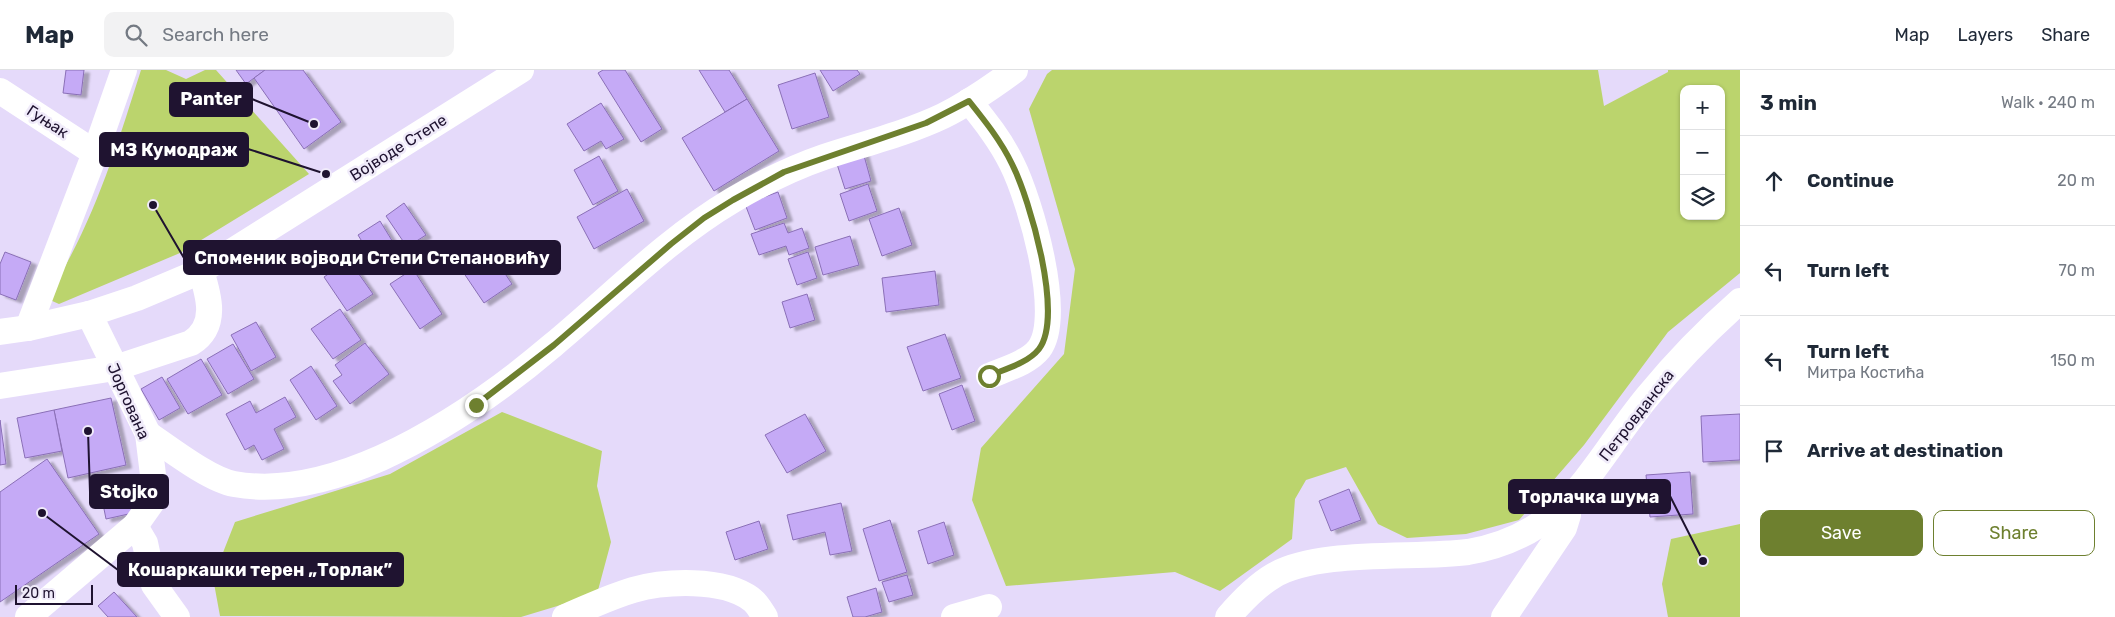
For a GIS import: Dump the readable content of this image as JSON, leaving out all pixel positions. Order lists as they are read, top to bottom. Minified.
{"streets":{"street":["Гуњак","Војводе Степе","Јоргована","Петровданска"]},"crossings":[["Војводе Степе","Јоргована"]],"places":["Panter","МЗ Кумодраж","Споменик војводи Степи Степановићу","Stojko","Кошаркашки терен „Торлак”","Торлачка шума"],"scale_bar":"20 m","page":{"header":"Map","search":"Search here","nav":["Map","Layers","Share"],"heading":["3 min","Walk · 240 m"],"map_buttons":["+","−"],"list":[["Continue","20 m"],["Turn left","70 m"],["Turn left","Митра Костића","150 m"],"Arrive at destination"],"buttons":["Save","Share"],"scale":"20 m"}}
